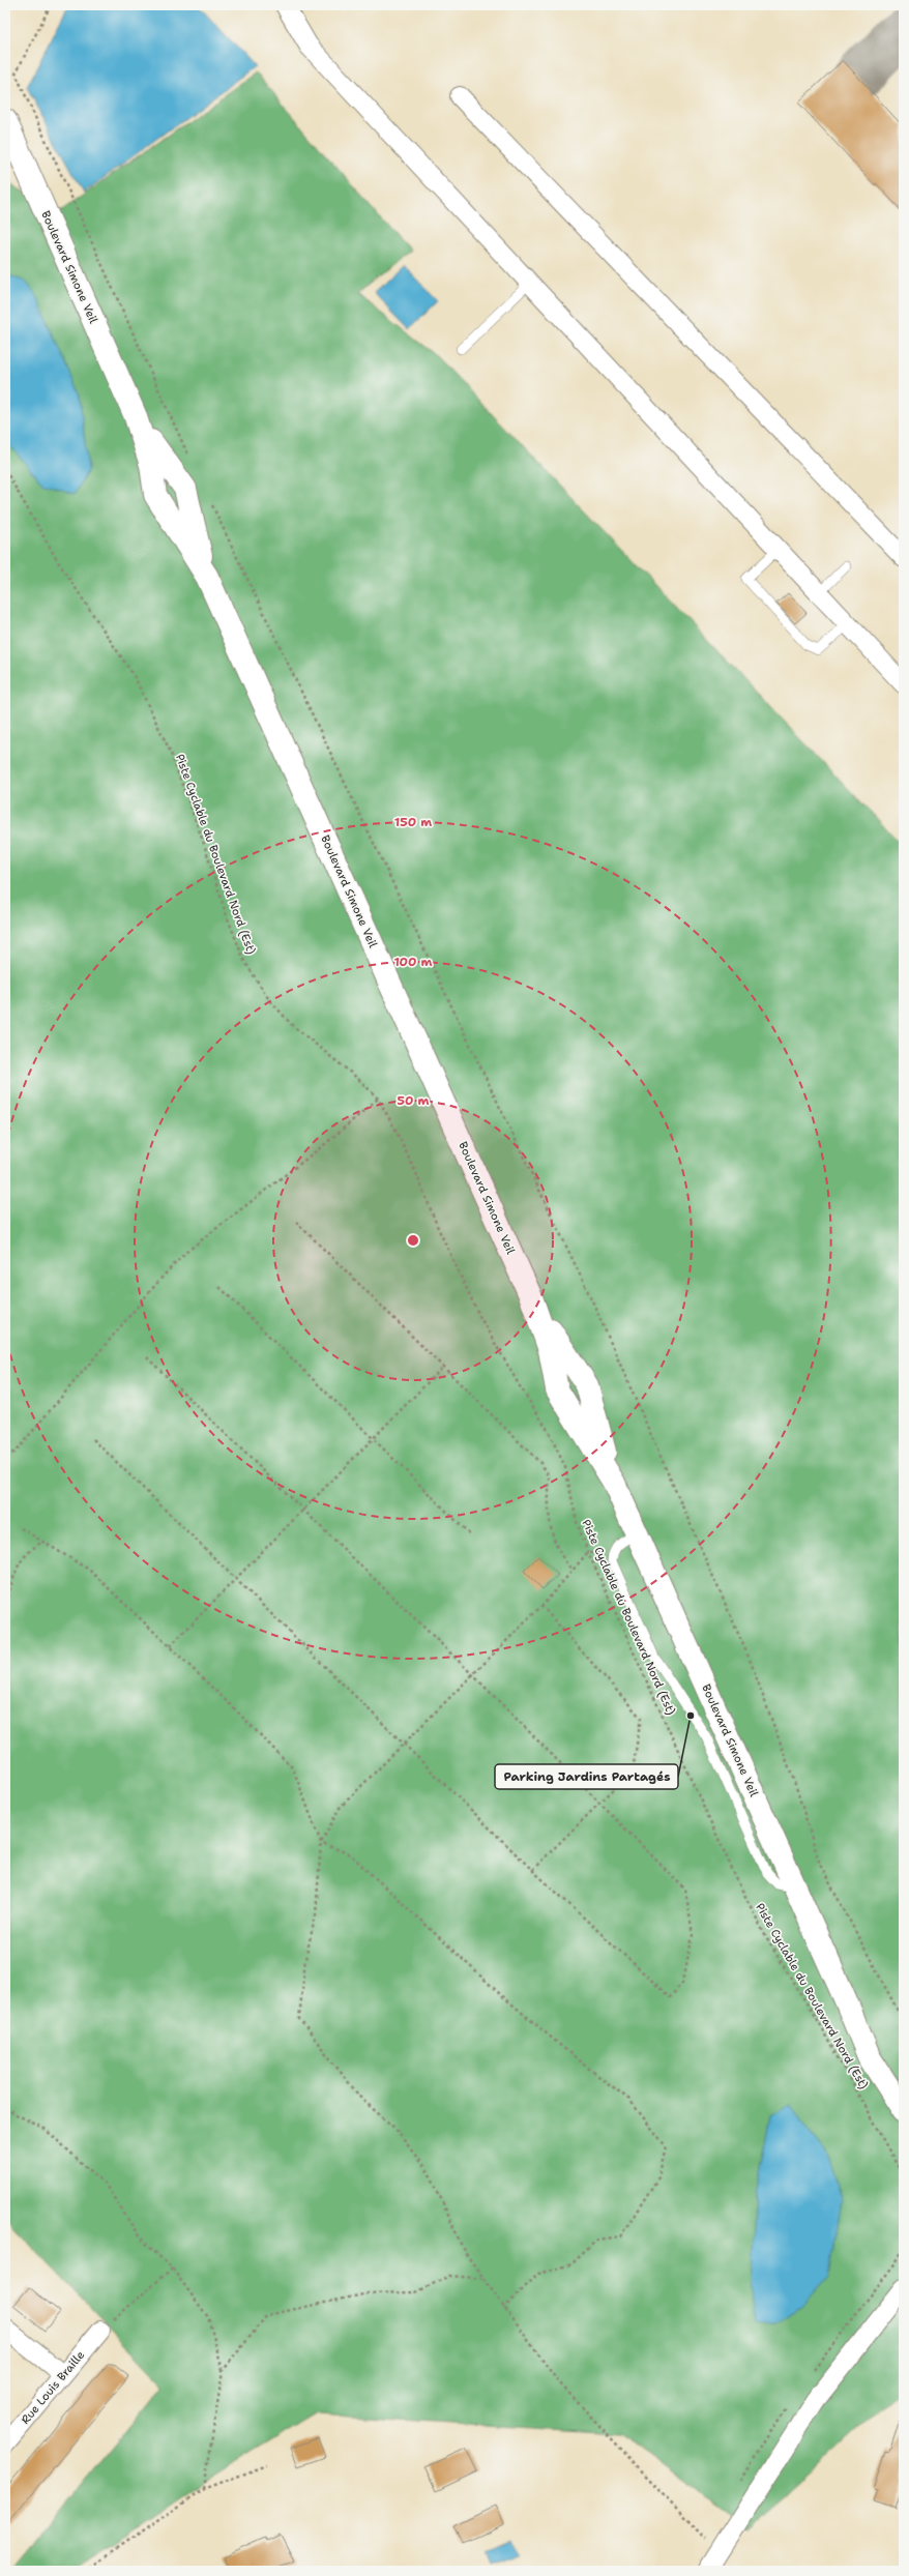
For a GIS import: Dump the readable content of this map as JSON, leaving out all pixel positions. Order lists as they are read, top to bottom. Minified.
{"streets":{"main road":["Boulevard Simone Veil"],"street":["Rue Louis Braille"],"path":["Piste Cyclable du Boulevard Nord (Est)"]},"places":["Parking Jardins Partagés"],"rings":["150 m","100 m","50 m"]}
